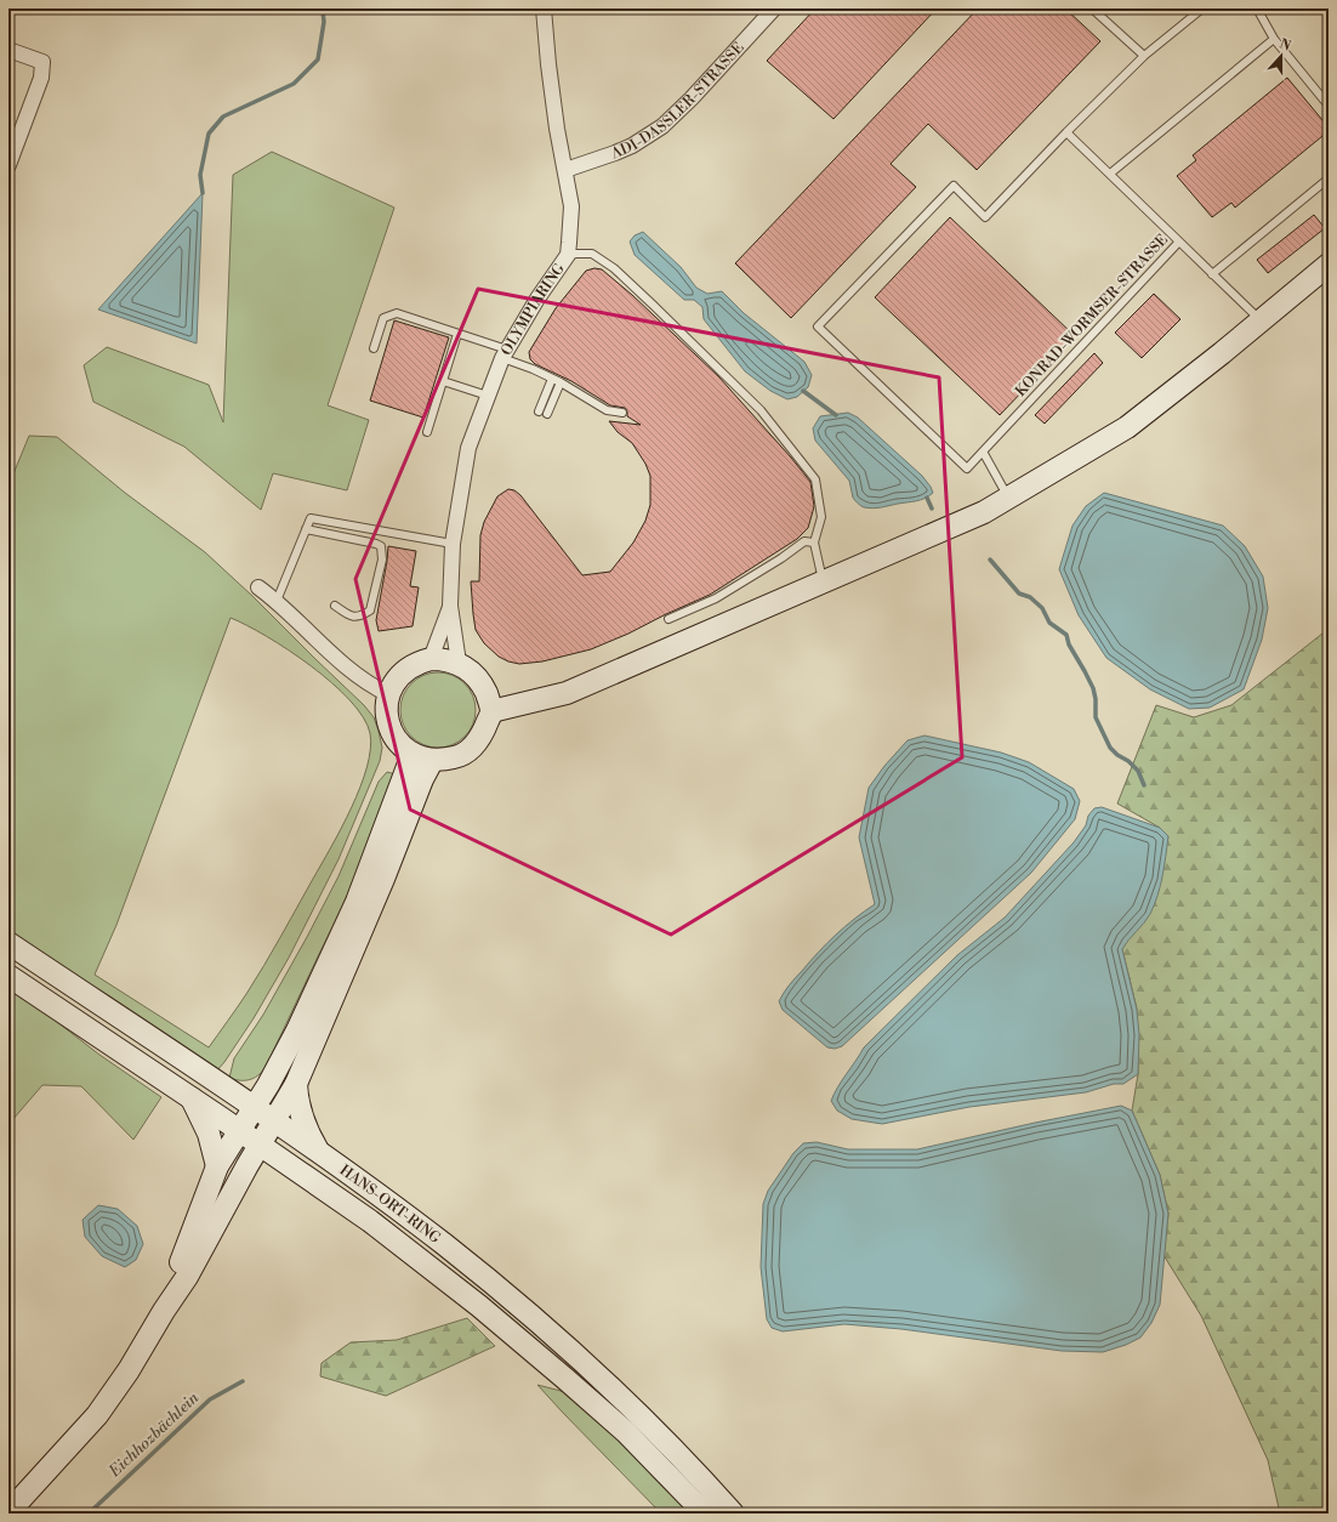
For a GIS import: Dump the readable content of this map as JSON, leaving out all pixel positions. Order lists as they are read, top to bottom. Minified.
{"streets":{"street":["ADI-DASSLER-STRASSE","OLYMPIARING","HANS-ORT-RING"],"lane":["KONRAD-WORMSER-STRASSE"]},"crossings":[["ADI-DASSLER-STRASSE","OLYMPIARING"]],"water":["Eichhozbächlein"],"north":"top"}
